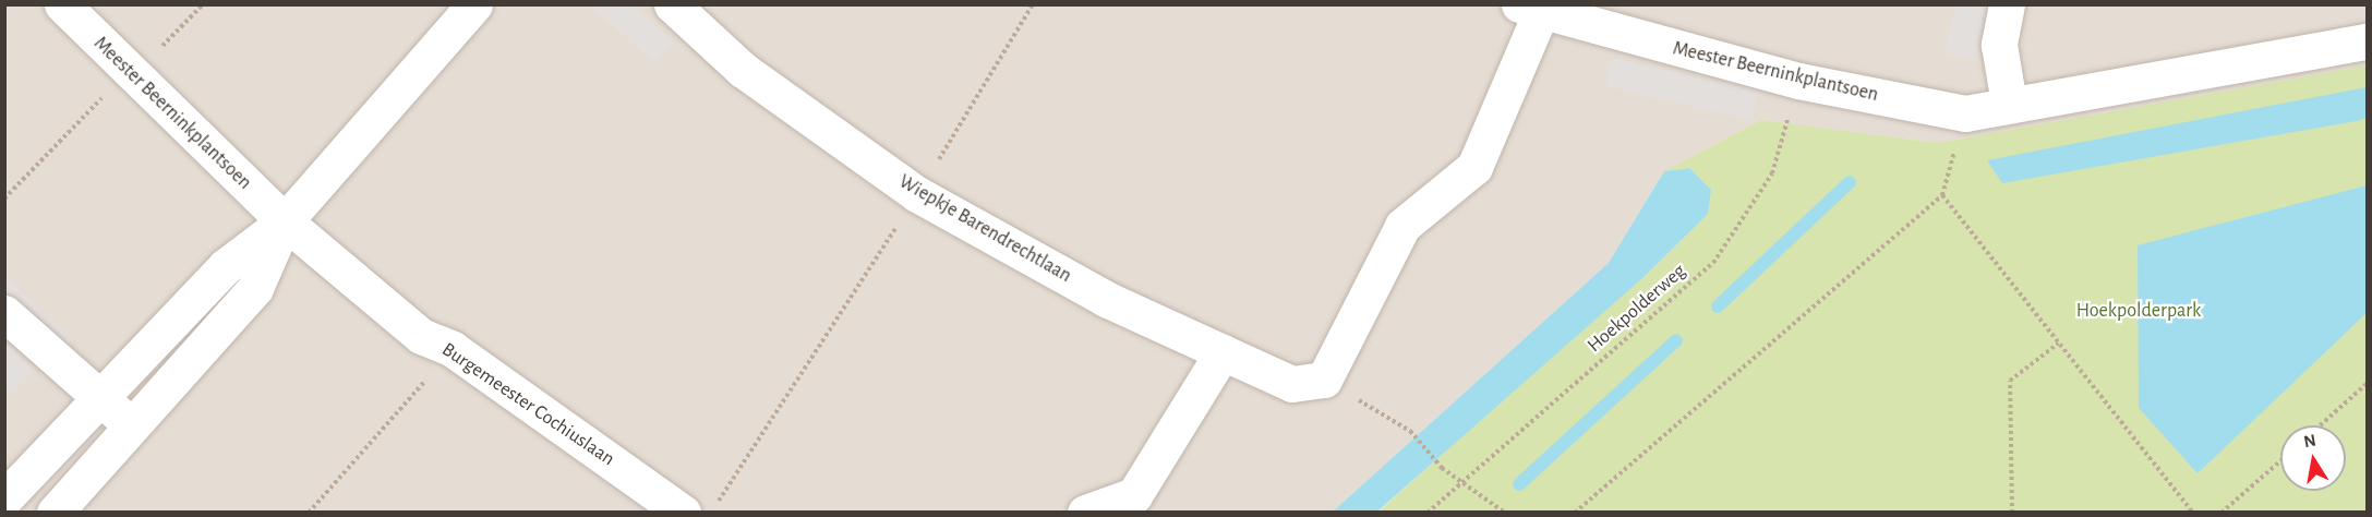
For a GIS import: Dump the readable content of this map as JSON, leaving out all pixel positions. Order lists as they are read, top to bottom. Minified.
{"streets":{"street":["Meester Beerninkplantsoen","Wiepkje Barendrechtlaan","Burgemeester Cochiuslaan"],"path":["Hoekpolderweg"]},"crossings":[["Meester Beerninkplantsoen","Hoekpolderweg"],["Meester Beerninkplantsoen","Burgemeester Cochiuslaan"]],"parks":["Hoekpolderpark"],"north":"top"}
